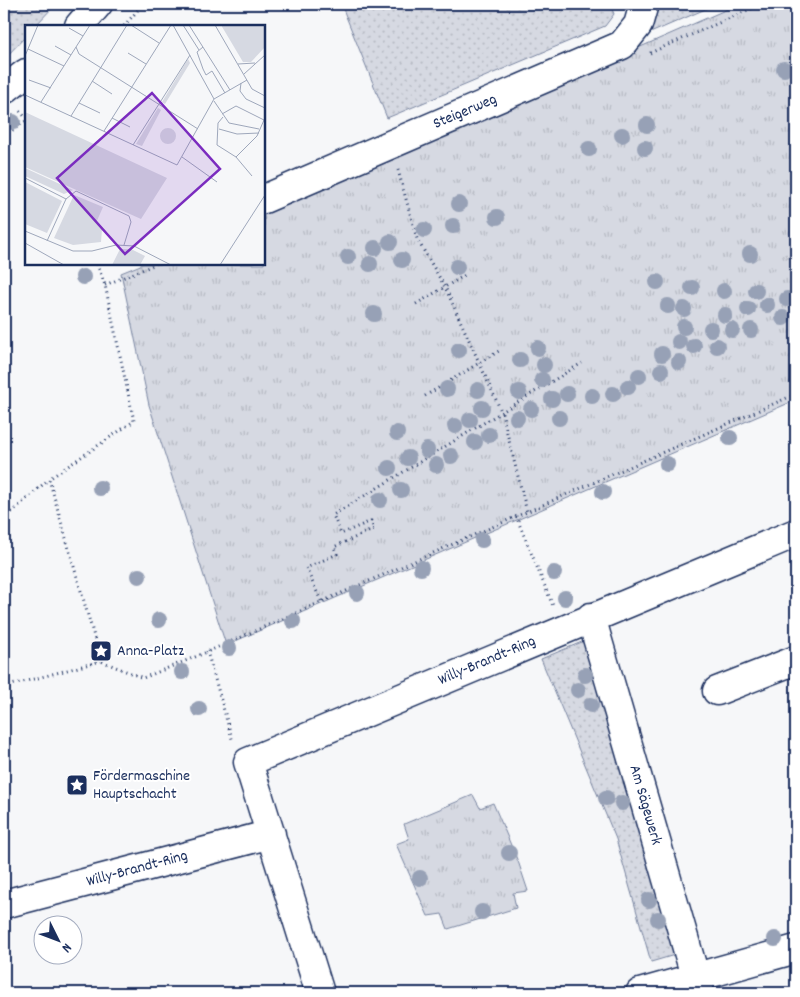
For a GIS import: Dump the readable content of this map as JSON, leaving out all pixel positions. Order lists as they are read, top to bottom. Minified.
{"streets":{"street":["Steigerweg","Willy-Brandt-Ring","Am Sägewerk"]},"crossings":[["Willy-Brandt-Ring","Am Sägewerk"]],"places":{"place":["Anna-Platz","Fördermaschine Hauptschacht"]},"north":"bottom right"}
